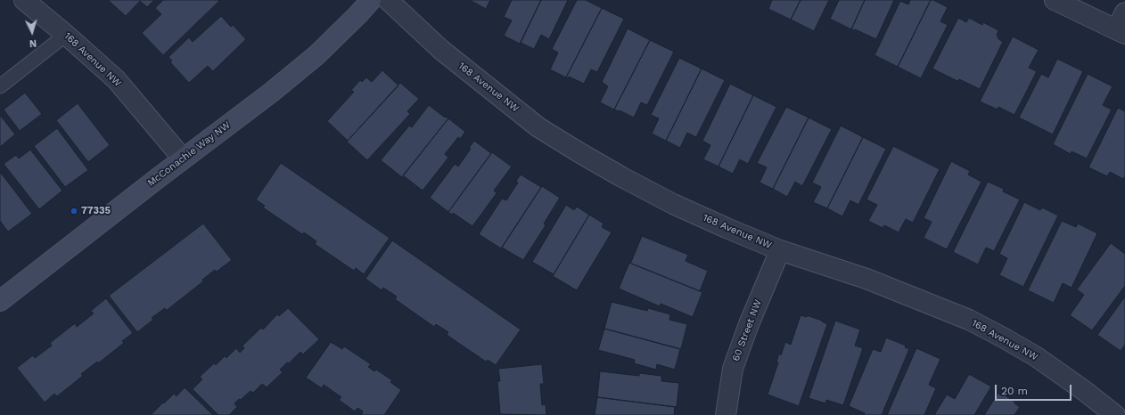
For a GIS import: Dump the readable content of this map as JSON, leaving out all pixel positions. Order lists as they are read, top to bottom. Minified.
{"streets":{"street":["168 Avenue NW","McConachie Way NW","60 Street NW"]},"crossings":[["168 Avenue NW","McConachie Way NW"],["168 Avenue NW","60 Street NW"]],"places":["77335"],"scale_bar":"20 m","north":"bottom"}
